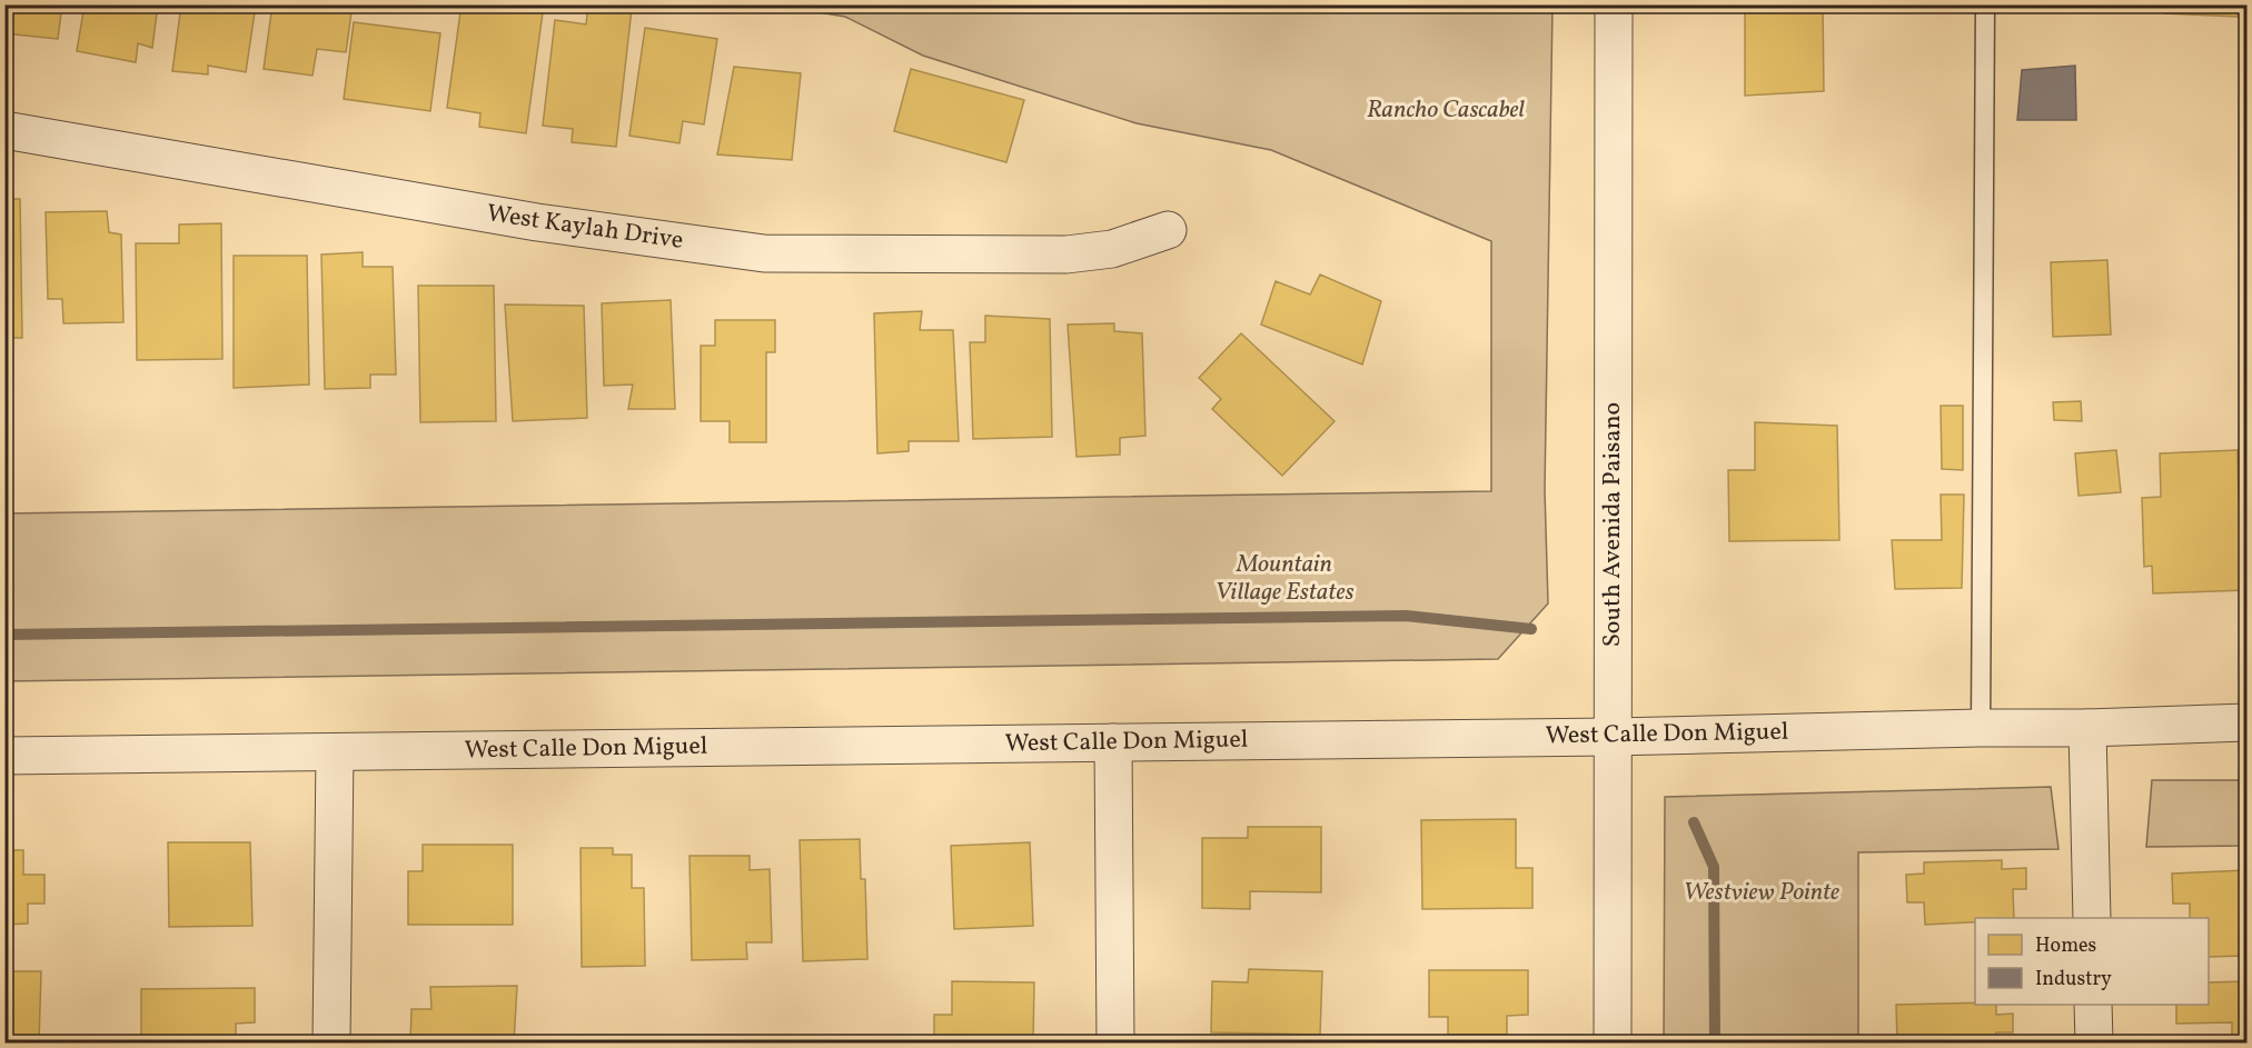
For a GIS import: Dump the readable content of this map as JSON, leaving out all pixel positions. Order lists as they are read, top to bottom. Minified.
{"streets":{"street":["West Kaylah Drive","South Avenida Paisano","West Calle Don Miguel"]},"crossings":[["South Avenida Paisano","West Calle Don Miguel"]],"parks":["Rancho Cascabel","Mountain Village Estates","Westview Pointe"],"legend":["Homes","Industry"]}
